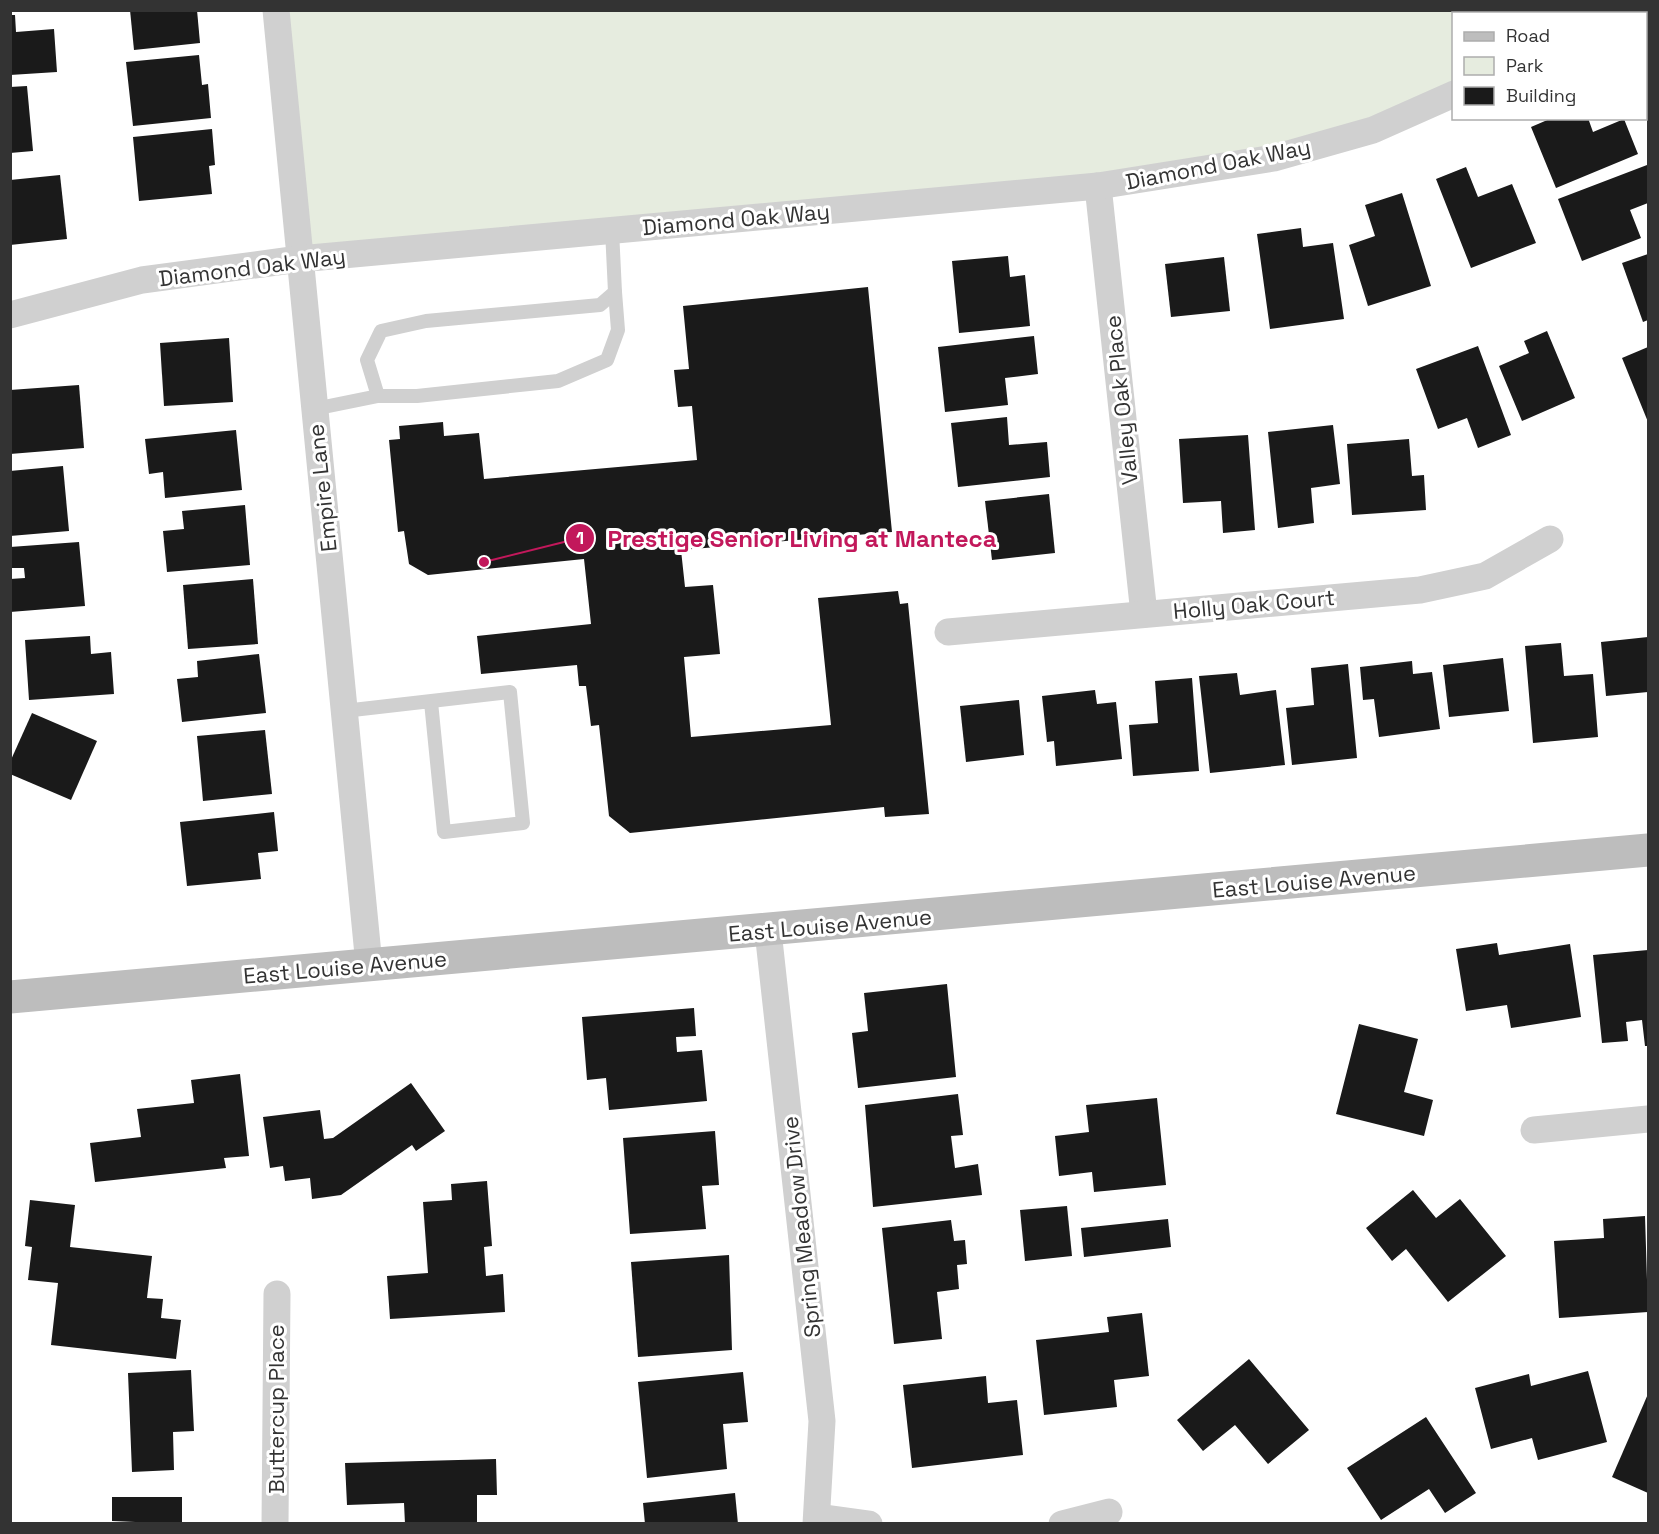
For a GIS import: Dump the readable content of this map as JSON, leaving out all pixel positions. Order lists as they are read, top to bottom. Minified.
{"streets":{"street":["Diamond Oak Way","Valley Oak Place","Empire Lane","Holly Oak Court","East Louise Avenue","Spring Meadow Drive","Buttercup Place"]},"crossings":[["Diamond Oak Way","Valley Oak Place"],["Diamond Oak Way","Empire Lane"],["Valley Oak Place","Holly Oak Court"],["Empire Lane","East Louise Avenue"],["East Louise Avenue","Spring Meadow Drive"]],"places":["Prestige Senior Living at Manteca"],"legend":["Road","Park","Building"]}
